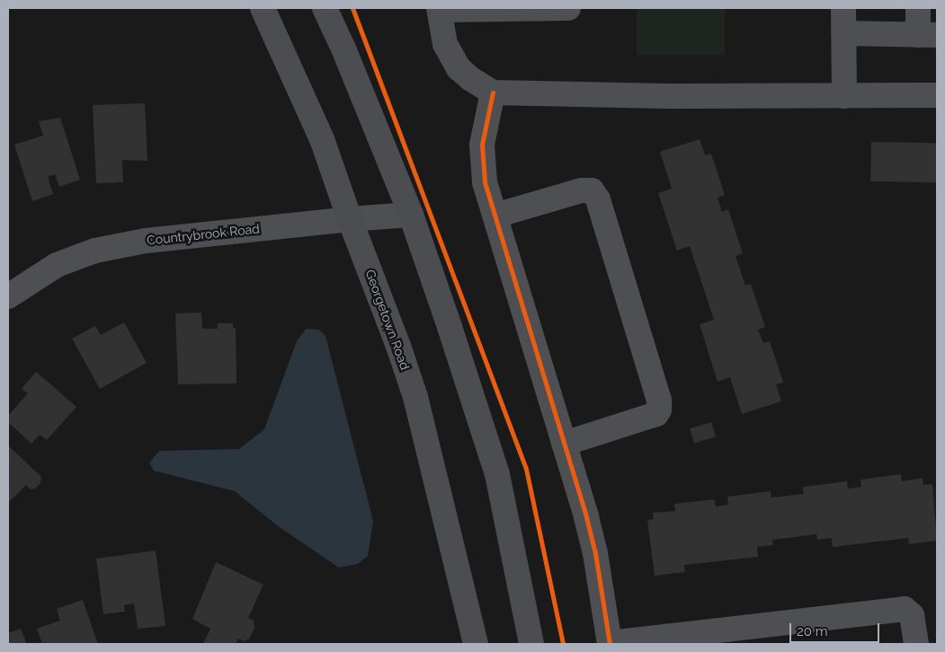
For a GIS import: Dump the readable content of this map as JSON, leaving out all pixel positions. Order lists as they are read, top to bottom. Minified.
{"streets":{"main road":["Georgetown Road"],"street":["Countrybrook Road"]},"crossings":[["Countrybrook Road","Georgetown Road"]],"scale_bar":"20 m"}
